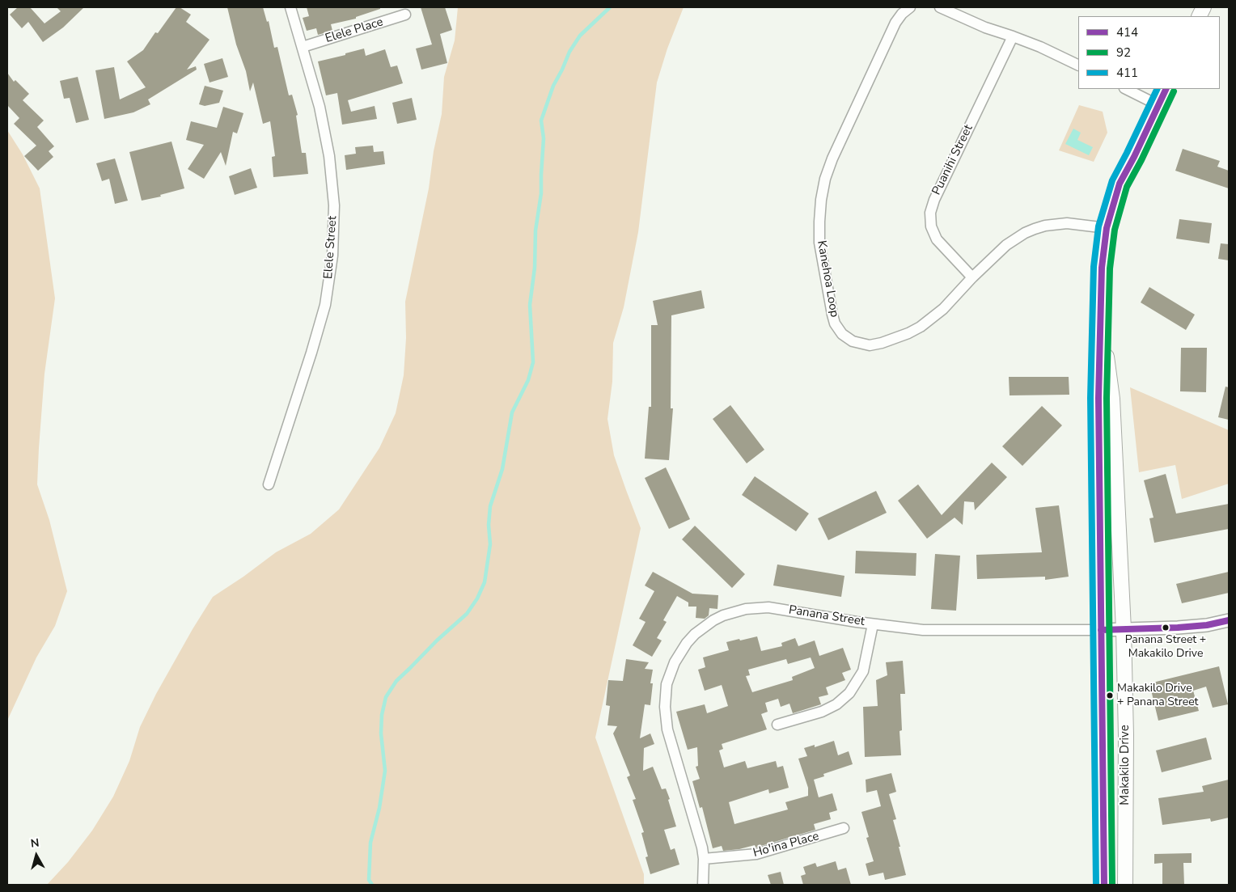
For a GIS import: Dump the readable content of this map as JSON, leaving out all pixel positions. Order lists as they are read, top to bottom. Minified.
{"streets":{"main road":["Makakilo Drive"],"street":["Elele Place","Puanihi Street","Elele Street","Kanehoa Loop","Panana Street","Ho'ina Place"]},"crossings":[["Elele Place","Elele Street"],["Puanihi Street","Kanehoa Loop"],["Kanehoa Loop","Makakilo Drive"],["Panana Street","Makakilo Drive"],["Panana Street","Ho'ina Place"]],"places":["Panana Street + Makakilo Drive","Makakilo Drive + Panana Street"],"lines":["transit line 414","transit line 411","transit line 92"],"legend":["414","92","411"],"north":"top"}
